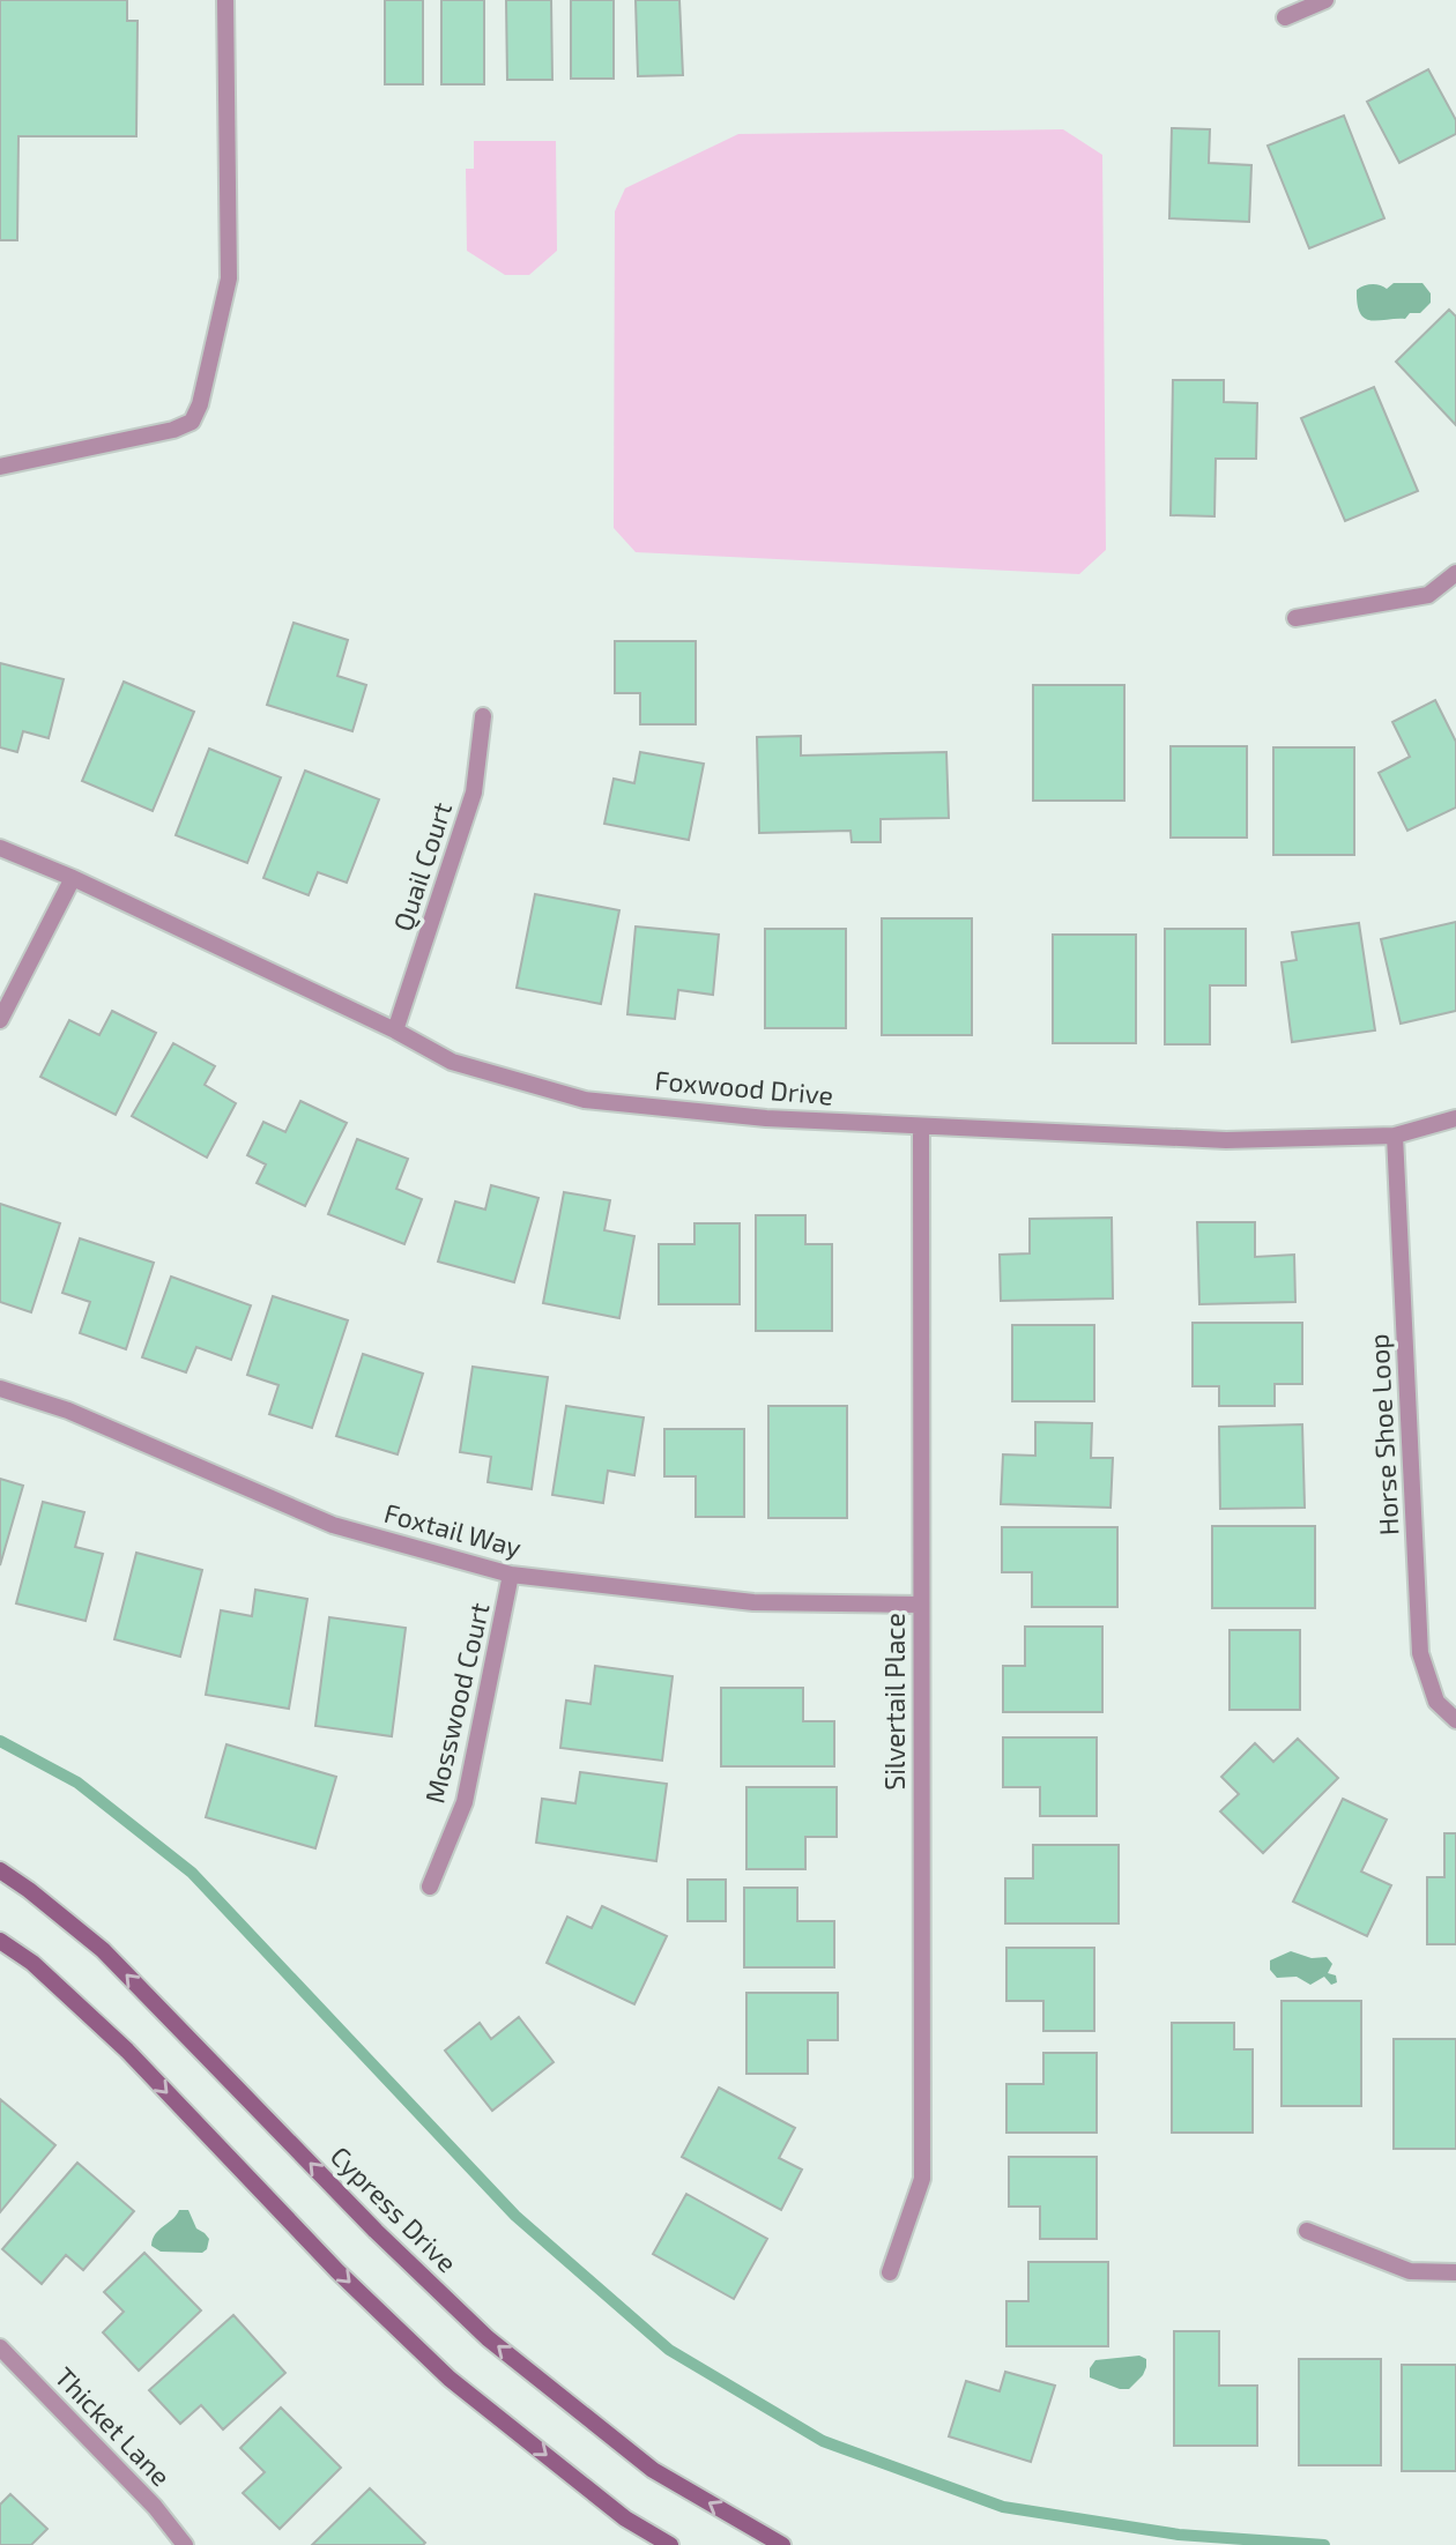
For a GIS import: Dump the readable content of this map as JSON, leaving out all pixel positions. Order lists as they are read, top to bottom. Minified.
{"streets":{"street":["Quail Court","Foxwood Drive","Horse Shoe Loop","Foxtail Way","Silvertail Place","Mosswood Court","Cypress Drive","Thicket Lane"]},"crossings":[["Quail Court","Foxwood Drive"],["Foxwood Drive","Horse Shoe Loop"],["Foxwood Drive","Silvertail Place"],["Foxtail Way","Silvertail Place"],["Foxtail Way","Mosswood Court"]]}
